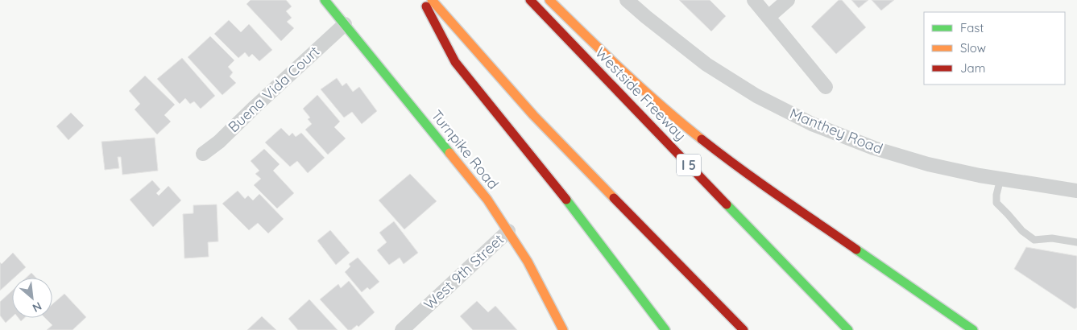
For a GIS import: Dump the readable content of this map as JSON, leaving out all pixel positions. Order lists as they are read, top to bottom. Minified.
{"streets":{"main road":["Westside Freeway","Turnpike Road","I 5"],"street":["Buena Vida Court","Manthey Road","West 9th Street"]},"crossings":[["Buena Vida Court","Turnpike Road"],["Turnpike Road","West 9th Street"]],"legend":["Fast","Slow","Jam"],"north":"bottom right"}
